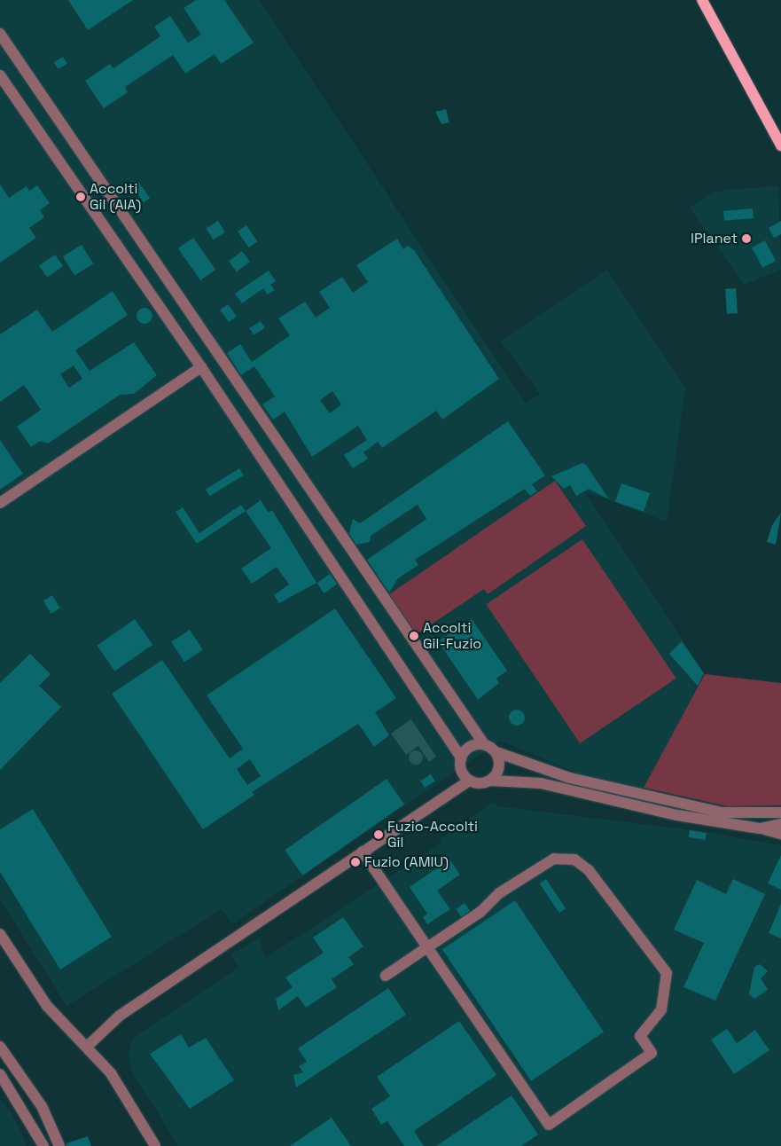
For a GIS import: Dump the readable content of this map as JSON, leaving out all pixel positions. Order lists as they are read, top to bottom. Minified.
{"places":["Accolti Gil (AIA)","IPlanet","Accolti Gil-Fuzio","Fuzio-Accolti Gil","Fuzio (AMIU)"]}
